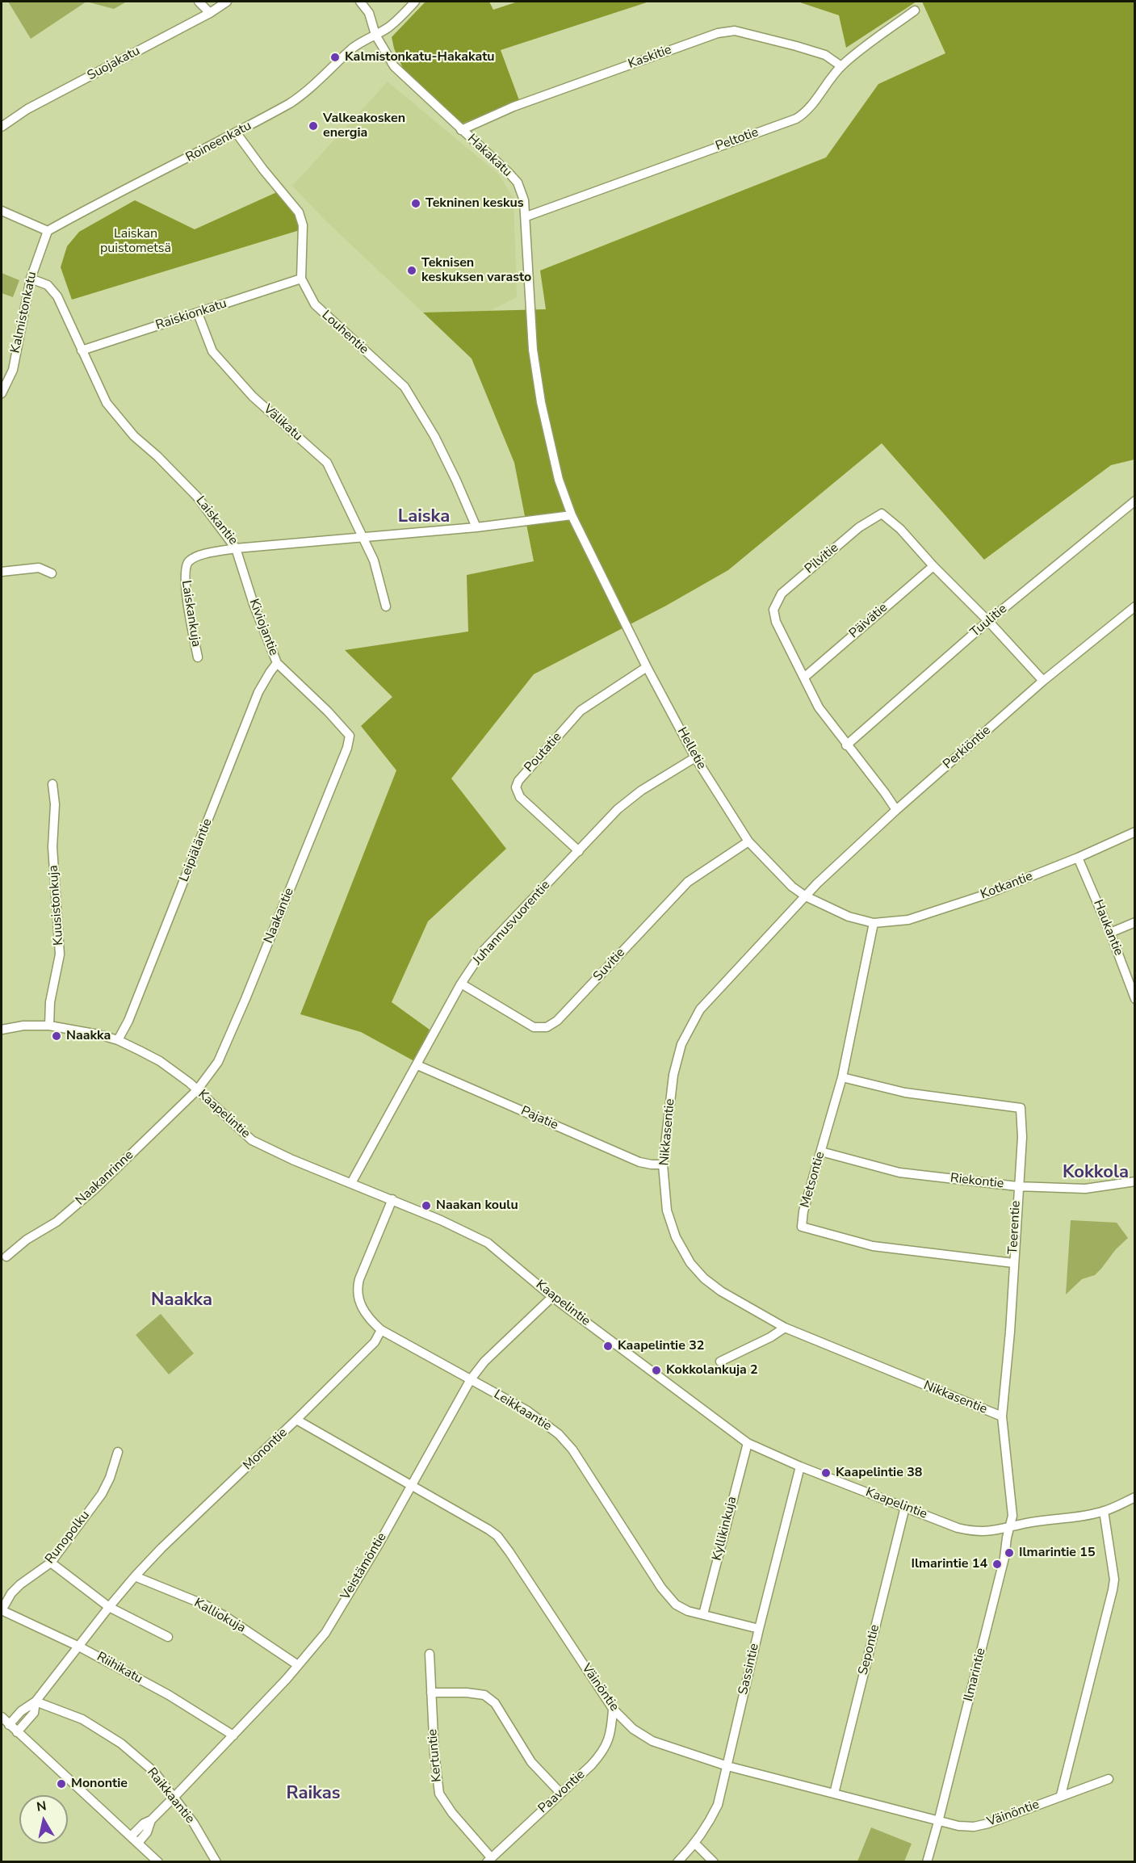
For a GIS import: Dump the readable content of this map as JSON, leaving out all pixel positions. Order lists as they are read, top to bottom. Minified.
{"streets":{"street":["Kaskitie","Suojakatu","Peltotie","Roineenkatu","Hakakatu","Kalmistonkatu","Raiskionkatu","Louhentie","Välikatu","Laiskantie","Pilvitie","Laiskankuja","Päivätie","Tuulitie","Kiviojantie","Perkiöntie","Helletie","Poutatie","Leipiäläntie","Kotkantie","Kuusistonkuja","Naakantie","Juhannusvuorentie","Haukantie","Suvitie","Kaapelintie","Pajatie","Nikkasentie","Naakanrinne","Metsontie","Riekontie","Teerentie","Leikkaantie","Monontie","Kyllikinkuja","Runopolku","Veistämöntie","Kalliokuja","Sepontie","Riihikatu","Sassintie","Ilmarintie","Väinöntie","Kertuntie","Paavontie","Raikkaantie"]},"crossings":[["Kaskitie","Peltotie"],["Kaskitie","Hakakatu"],["Peltotie","Hakakatu"],["Roineenkatu","Hakakatu"],["Roineenkatu","Kalmistonkatu"],["Roineenkatu","Louhentie"],["Hakakatu","Laiskantie"],["Hakakatu","Helletie"],["Kalmistonkatu","Laiskantie"],["Raiskionkatu","Louhentie"],["Raiskionkatu","Välikatu"],["Raiskionkatu","Laiskantie"],["Louhentie","Laiskantie"],["Välikatu","Laiskantie"],["Laiskantie","Laiskankuja"],["Laiskantie","Kiviojantie"],["Laiskantie","Helletie"],["Pilvitie","Päivätie"],["Pilvitie","Tuulitie"],["Pilvitie","Perkiöntie"],["Laiskankuja","Kiviojantie"],["Kiviojantie","Leipiäläntie"],["Kiviojantie","Naakantie"],["Perkiöntie","Helletie"],["Perkiöntie","Nikkasentie"],["Helletie","Poutatie"],["Helletie","Kotkantie"],["Helletie","Juhannusvuorentie"],["Helletie","Suvitie"],["Helletie","Nikkasentie"],["Helletie","Metsontie"],["Poutatie","Juhannusvuorentie"],["Leipiäläntie","Kaapelintie"],["Kotkantie","Haukantie"],["Kotkantie","Metsontie"],["Kuusistonkuja","Kaapelintie"],["Naakantie","Kaapelintie"],["Naakantie","Naakanrinne"],["Juhannusvuorentie","Suvitie"],["Juhannusvuorentie","Kaapelintie"],["Juhannusvuorentie","Pajatie"],["Kaapelintie","Naakanrinne"],["Kaapelintie","Teerentie"],["Kaapelintie","Leikkaantie"],["Kaapelintie","Kyllikinkuja"],["Kaapelintie","Veistämöntie"],["Kaapelintie","Sepontie"],["Kaapelintie","Sassintie"],["Kaapelintie","Ilmarintie"],["Pajatie","Nikkasentie"],["Nikkasentie","Teerentie"],["Metsontie","Riekontie"],["Metsontie","Teerentie"],["Riekontie","Teerentie"],["Teerentie","Ilmarintie"],["Leikkaantie","Monontie"],["Leikkaantie","Kyllikinkuja"],["Leikkaantie","Veistämöntie"],["Leikkaantie","Sassintie"],["Monontie","Kalliokuja"],["Monontie","Riihikatu"],["Monontie","Väinöntie"],["Monontie","Raikkaantie"],["Runopolku","Riihikatu"],["Veistämöntie","Kalliokuja"],["Veistämöntie","Riihikatu"],["Veistämöntie","Väinöntie"],["Veistämöntie","Raikkaantie"],["Sepontie","Väinöntie"],["Sassintie","Väinöntie"],["Ilmarintie","Väinöntie"],["Väinöntie","Paavontie"],["Kertuntie","Paavontie"]],"districts":["Laiska","Kokkola","Naakka","Raikas"],"parks":["Laiskan puistometsä"],"places":["Kalmistonkatu-Hakakatu","Valkeakosken energia","Tekninen keskus","Teknisen keskuksen varasto","Naakka","Naakan koulu","Kaapelintie 32","Kokkolankuja 2","Kaapelintie 38","Ilmarintie 15","Ilmarintie 14","Monontie"],"north":"top"}
